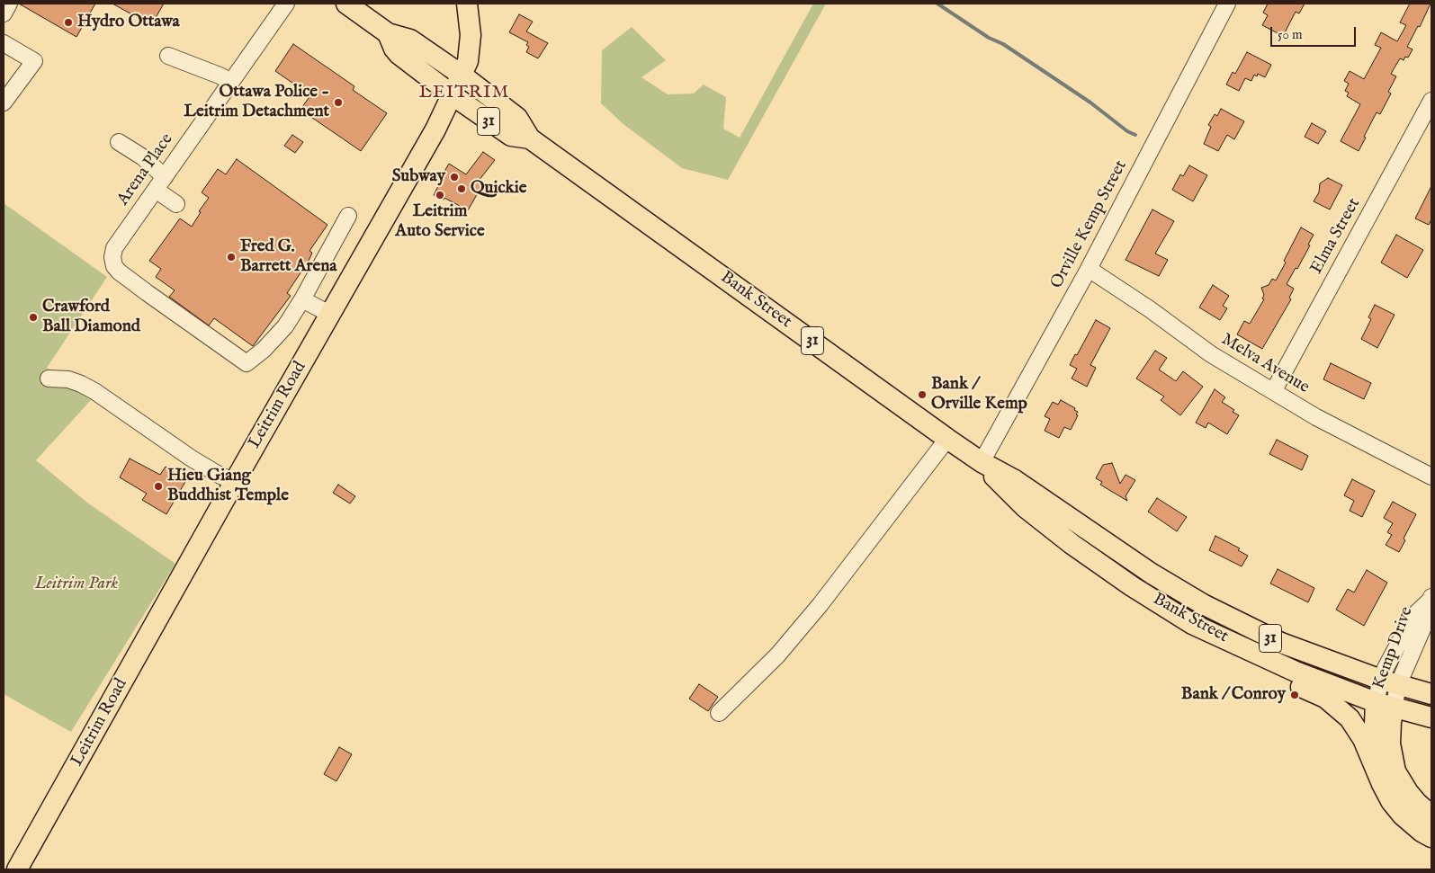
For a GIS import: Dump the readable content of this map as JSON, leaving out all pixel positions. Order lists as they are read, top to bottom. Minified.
{"streets":{"main road":["31","Bank Street","Leitrim Road"],"street":["Arena Place","Orville Kemp Street","Elma Street","Melva Avenue","Kemp Drive"]},"crossings":[["Orville Kemp Street","Bank Street"],["Orville Kemp Street","Melva Avenue"],["Elma Street","Melva Avenue"],["Bank Street","Leitrim Road"],["Bank Street","Kemp Drive"]],"districts":["LEITRIM"],"parks":["Leitrim Park"],"places":["Hydro Ottawa","Ottawa Police - Leitrim Detachment","Subway","Quickie","Leitrim Auto Service","Fred G. Barrett Arena","Crawford Ball Diamond","Bank / Orville Kemp","Hieu Giang Buddhist Temple","Bank / Conroy"],"scale_bar":"50 m"}
